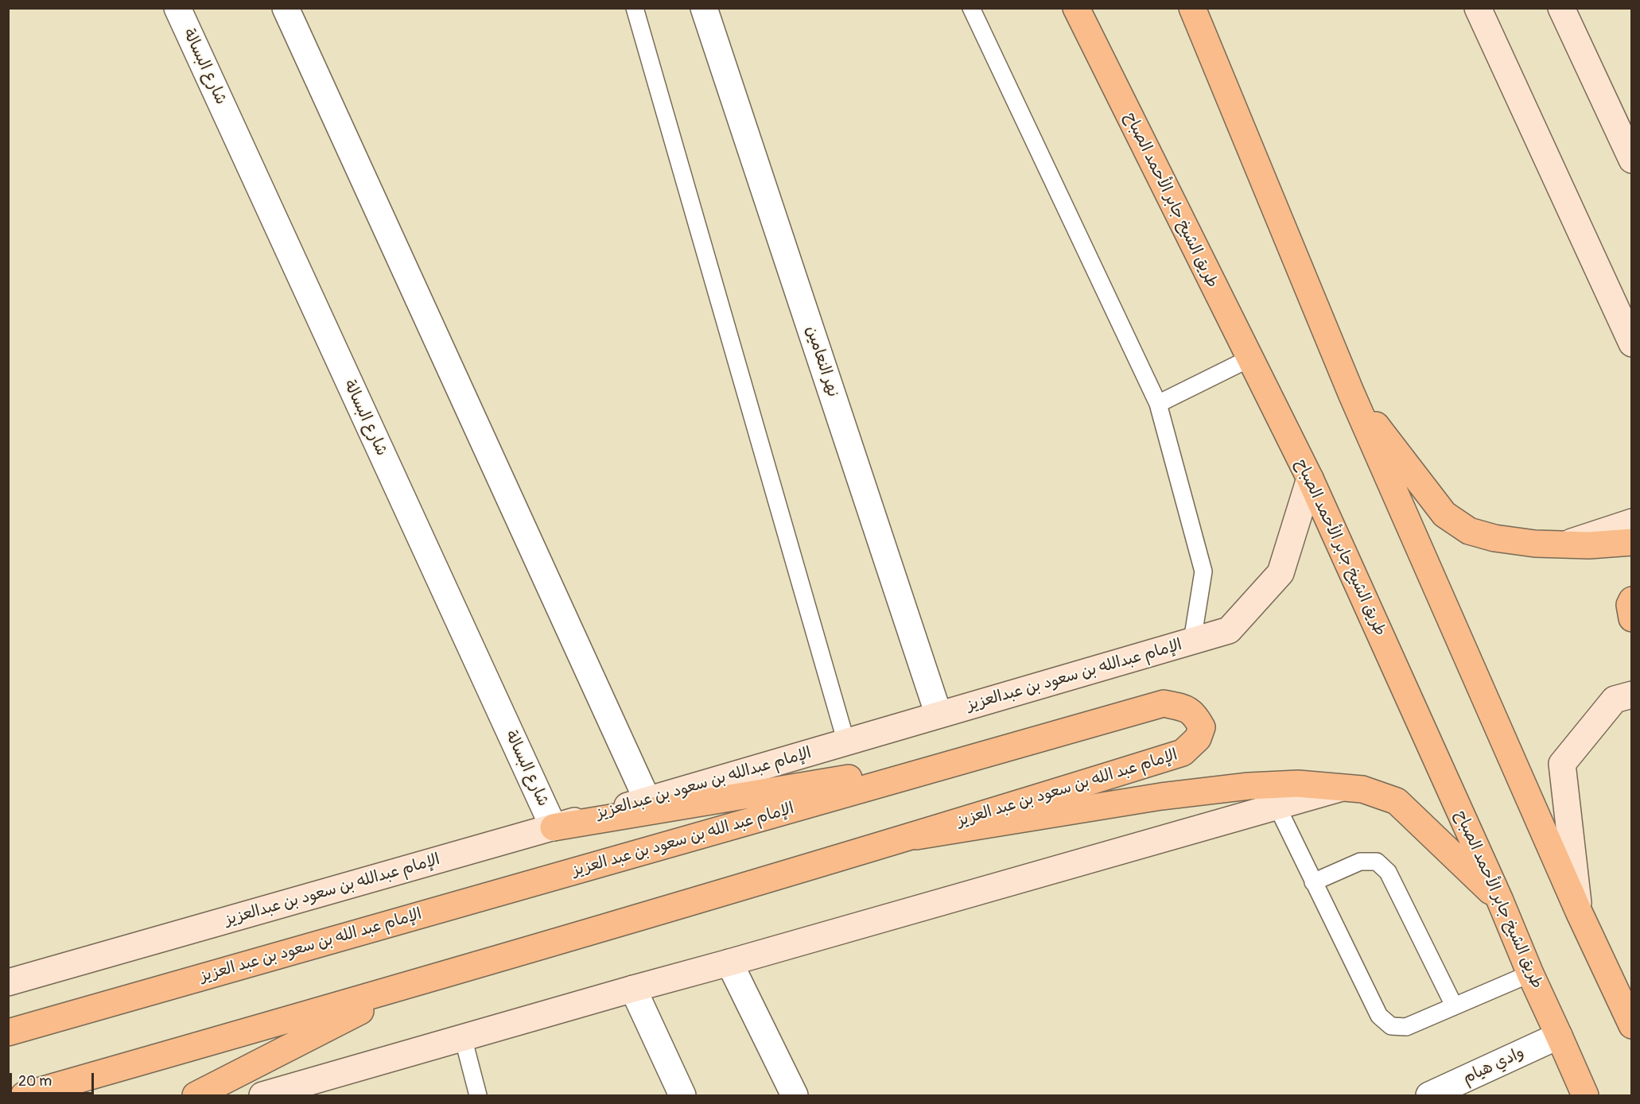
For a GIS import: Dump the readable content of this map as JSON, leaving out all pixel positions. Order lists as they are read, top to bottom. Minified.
{"streets":{"main road":["طريق الشيخ جابر الأحمد الصباح","الإمام عبد الله بن سعود بن عبد العزيز"],"street":["شارع البسالة","نهر النعامين","الإمام عبدالله بن سعود بن عبدالعزيز","وادي هيام"]},"crossings":[["شارع البسالة","الإمام عبدالله بن سعود بن عبدالعزيز"],["طريق الشيخ جابر الأحمد الصباح","الإمام عبدالله بن سعود بن عبدالعزيز"],["طريق الشيخ جابر الأحمد الصباح","وادي هيام"],["نهر النعامين","الإمام عبدالله بن سعود بن عبدالعزيز"]],"scale_bar":"20 m"}
